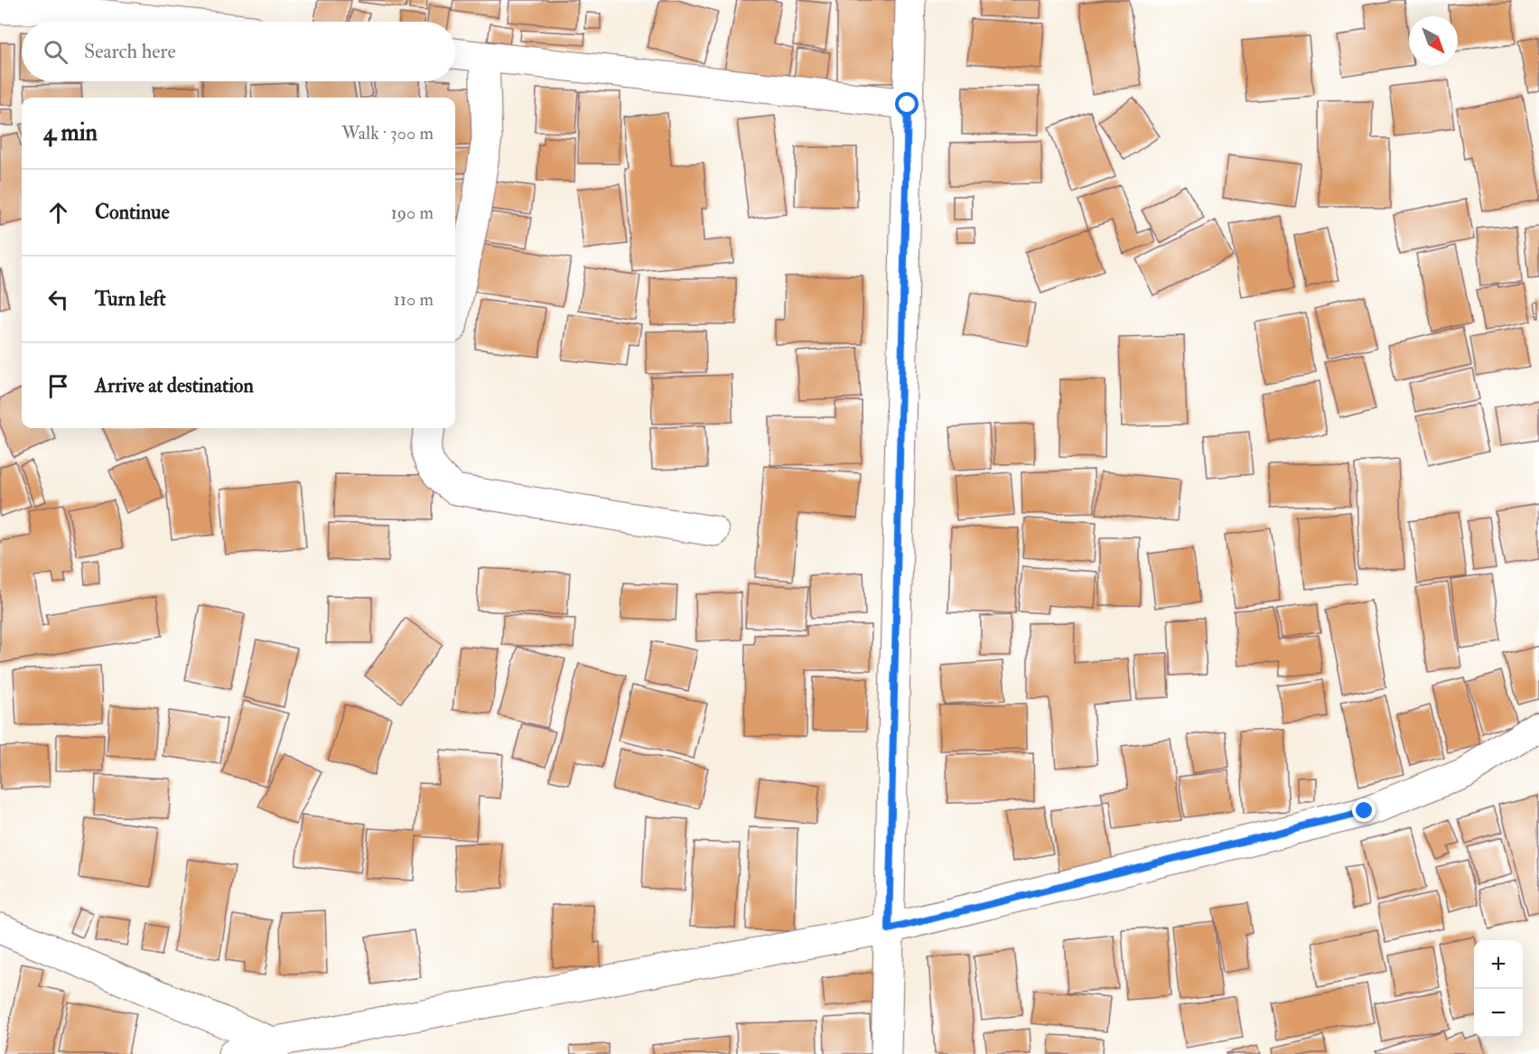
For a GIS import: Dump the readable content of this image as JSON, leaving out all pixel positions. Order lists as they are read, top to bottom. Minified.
{"north":"bottom right","page":{"search":"Search here","heading":["4 min","Walk · 300 m"],"list":[["Continue","190 m"],["Turn left","110 m"],"Arrive at destination"],"map_buttons":["+","−"]}}
